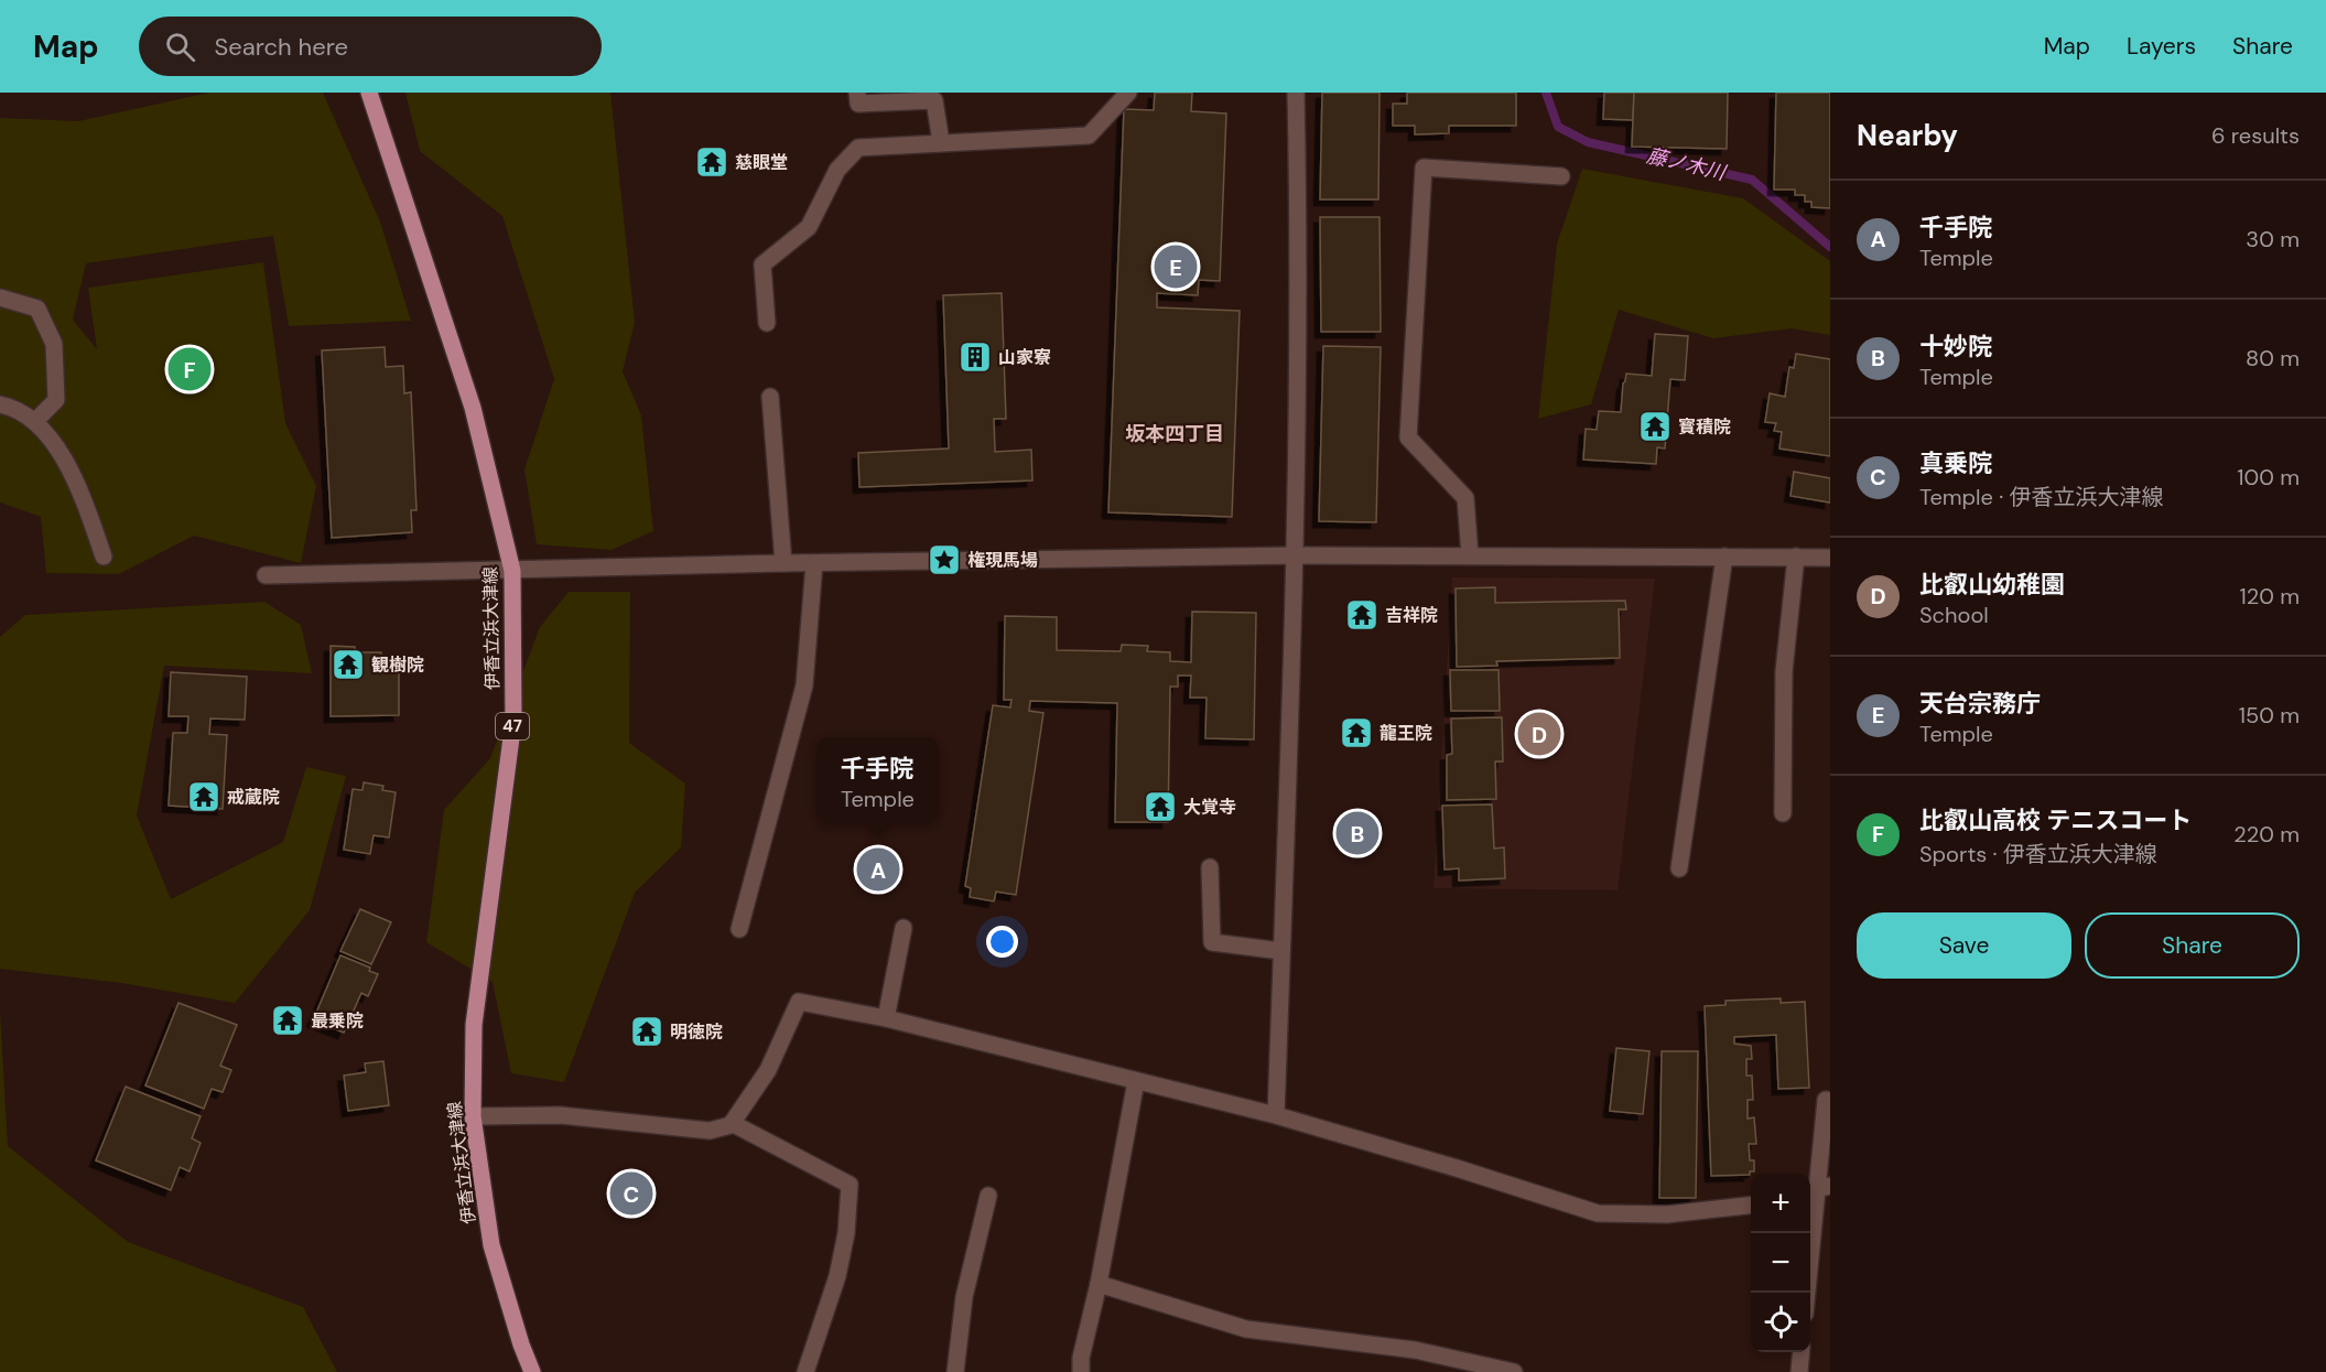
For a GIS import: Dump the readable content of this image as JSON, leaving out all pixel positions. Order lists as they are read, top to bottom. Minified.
{"streets":{"main road":["伊香立浜大津線","47"]},"districts":["坂本四丁目"],"water":["藤ノ木川"],"places":{"temple":["慈眼堂","寳積院","吉祥院","観樹院","龍王院","戒蔵院","大覚寺","最乗院","明徳院"],"building":["山家寮"],"place":["権現馬場"]},"page":{"header":"Map","search":"Search here","nav":["Map","Layers","Share"],"heading":["Nearby","6 results"],"list":[{"mark":"A","name":"千手院","note":"Temple","value":"30 m"},{"mark":"B","name":"十妙院","note":"Temple","value":"80 m"},{"mark":"C","name":"真乗院","note":"Temple · 伊香立浜大津線","value":"100 m"},{"mark":"D","name":"比叡山幼稚園","note":"School","value":"120 m"},{"mark":"E","name":"天台宗務庁","note":"Temple","value":"150 m"},{"mark":"F","name":"比叡山高校 テニスコート","note":"Sports · 伊香立浜大津線","value":"220 m"}],"pins":["E","F","D","B","A","C"],"popup":["千手院","Temple"],"buttons":["Save","Share"],"map_buttons":["+","−"]}}
